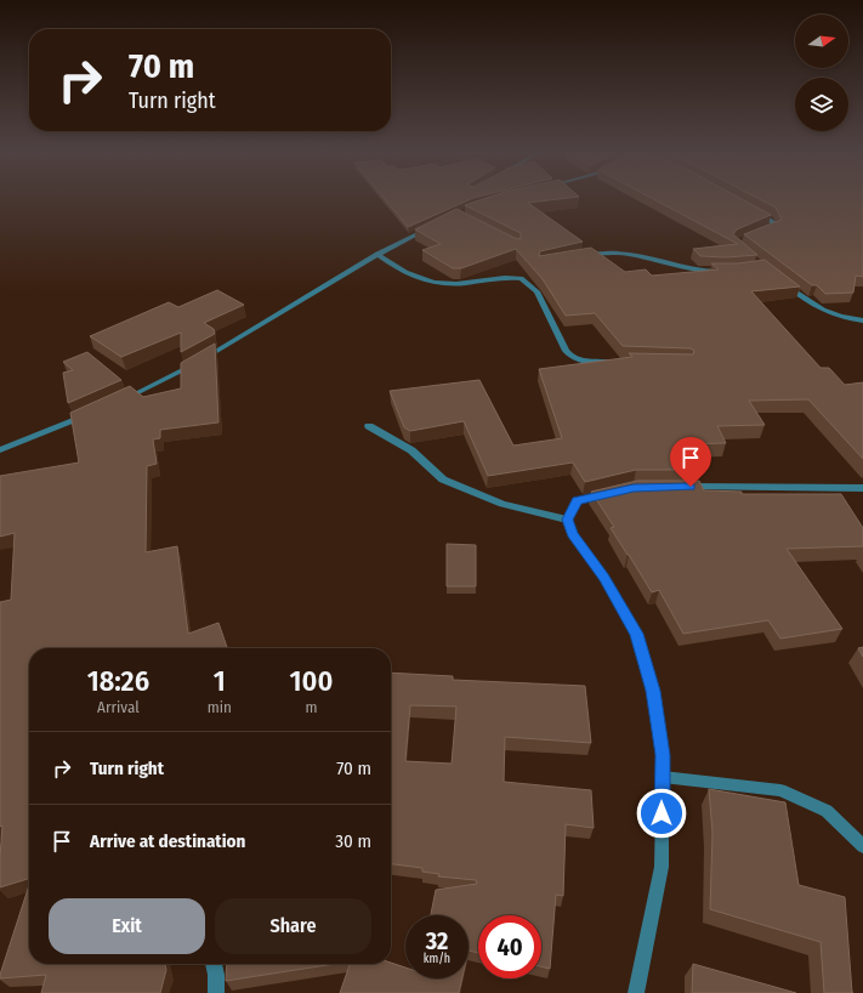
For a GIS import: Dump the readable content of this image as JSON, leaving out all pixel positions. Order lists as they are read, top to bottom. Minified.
{"north":"right","page":{"turn":["70 m","Turn right"],"eta":["18:26","Arrival","1","min","100","m"],"list":[{"name":"Turn right","value":"70 m"},{"name":"Arrive at destination","value":"30 m"}],"buttons":["Exit","Share"],"speed":"32 km/h","limit":"40"}}
